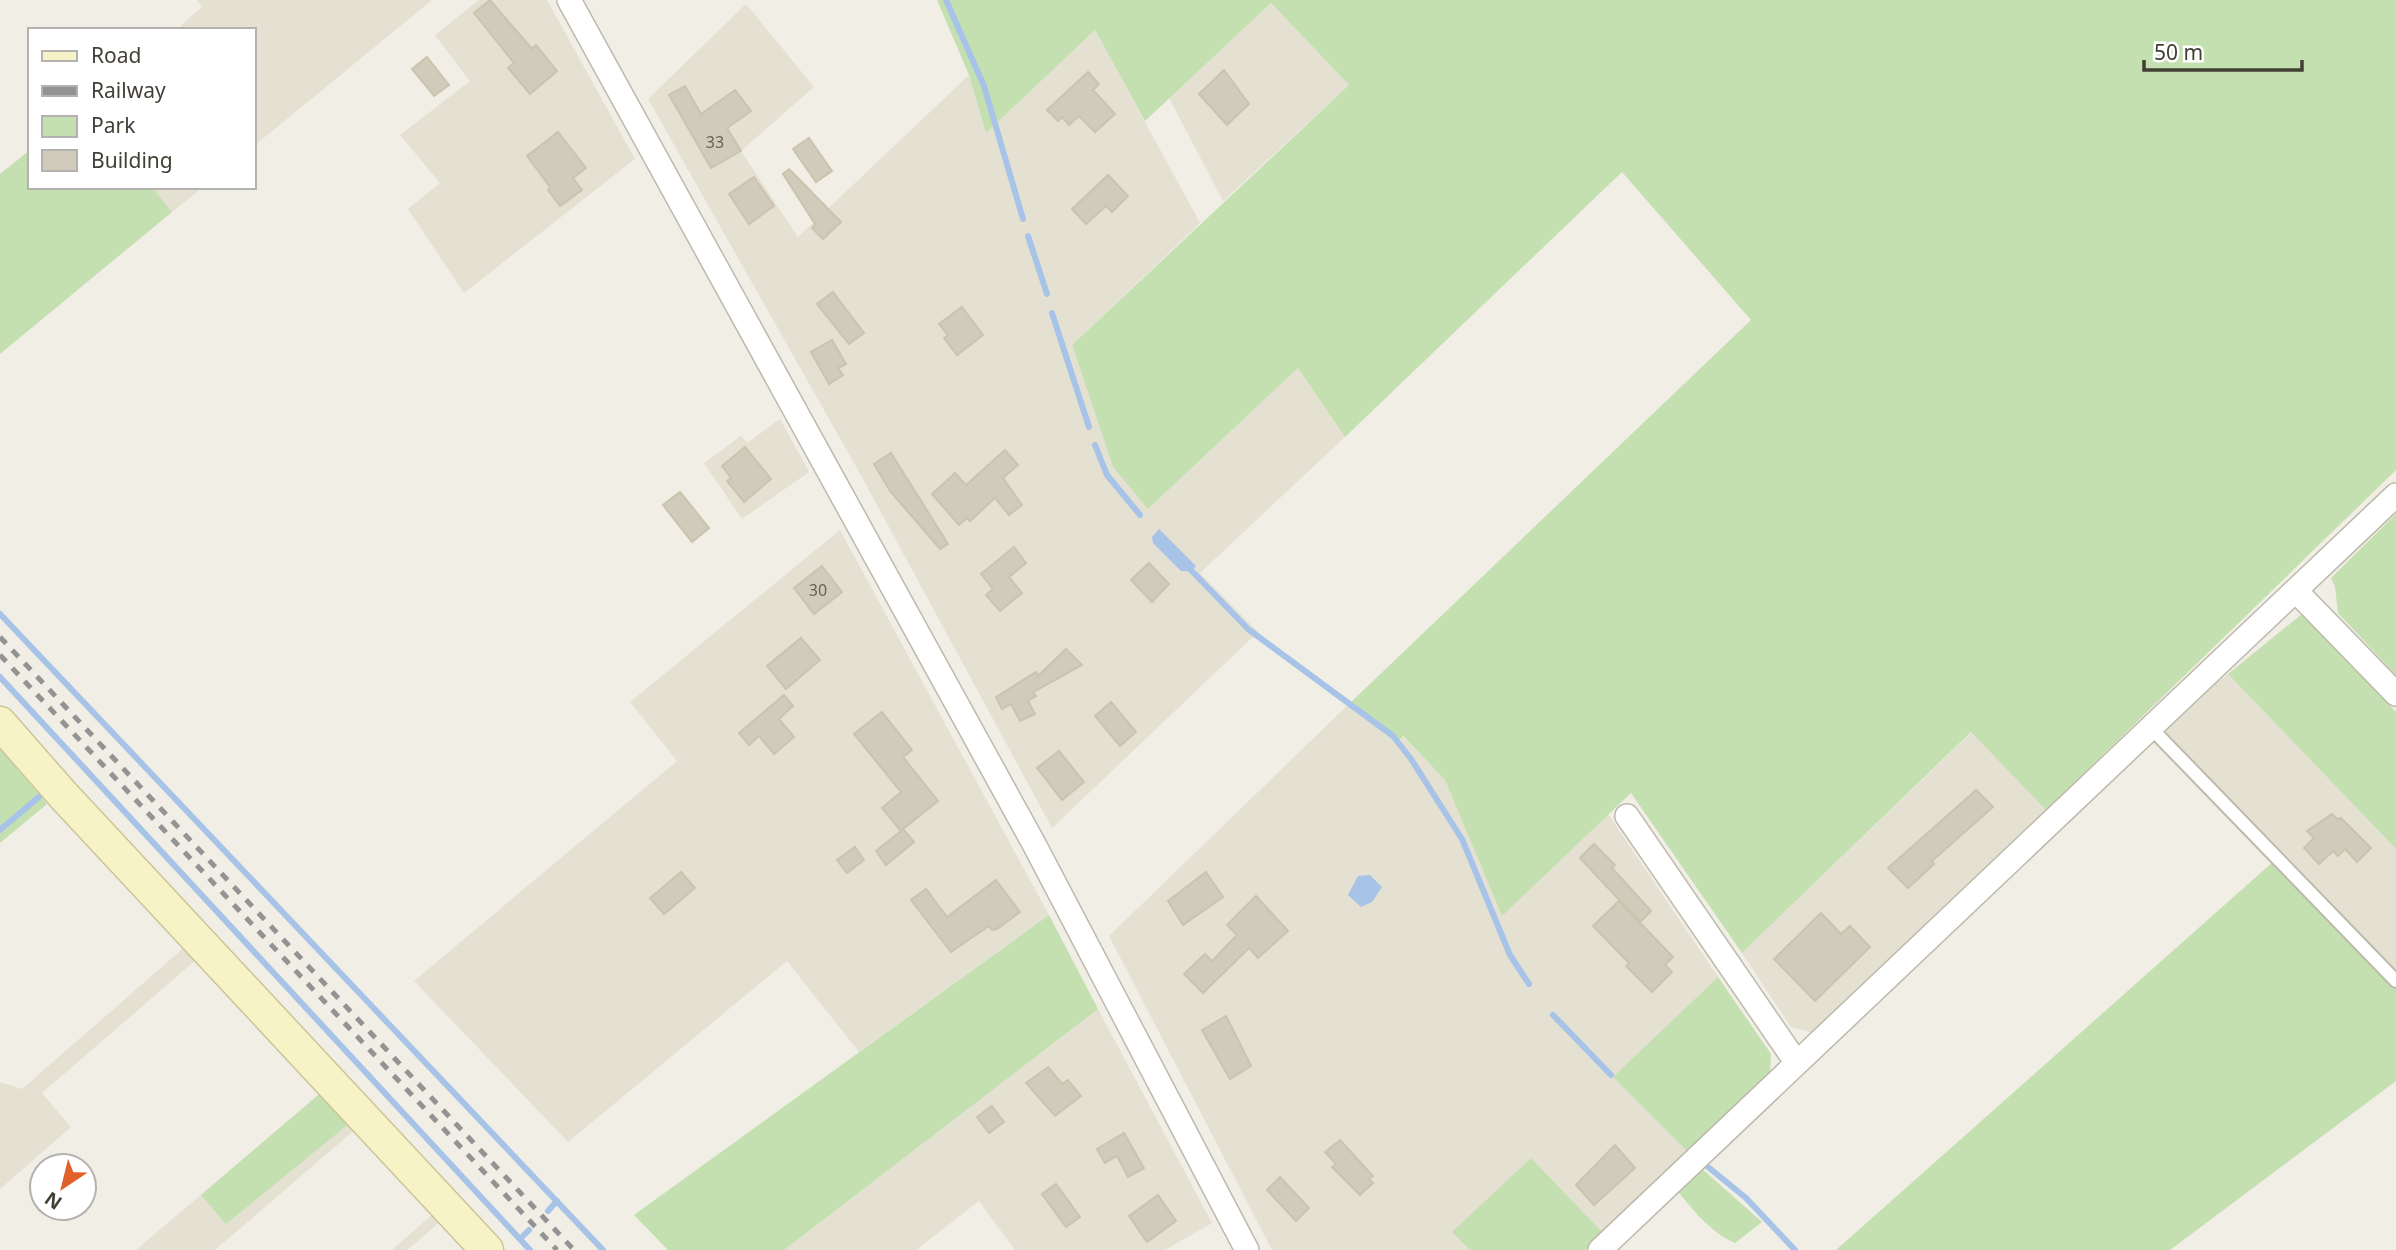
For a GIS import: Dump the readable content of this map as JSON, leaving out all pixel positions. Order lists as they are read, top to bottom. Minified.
{"house_numbers":["33","30"],"legend":["Road","Railway","Park","Building"],"scale_bar":"50 m","north":"bottom left"}
